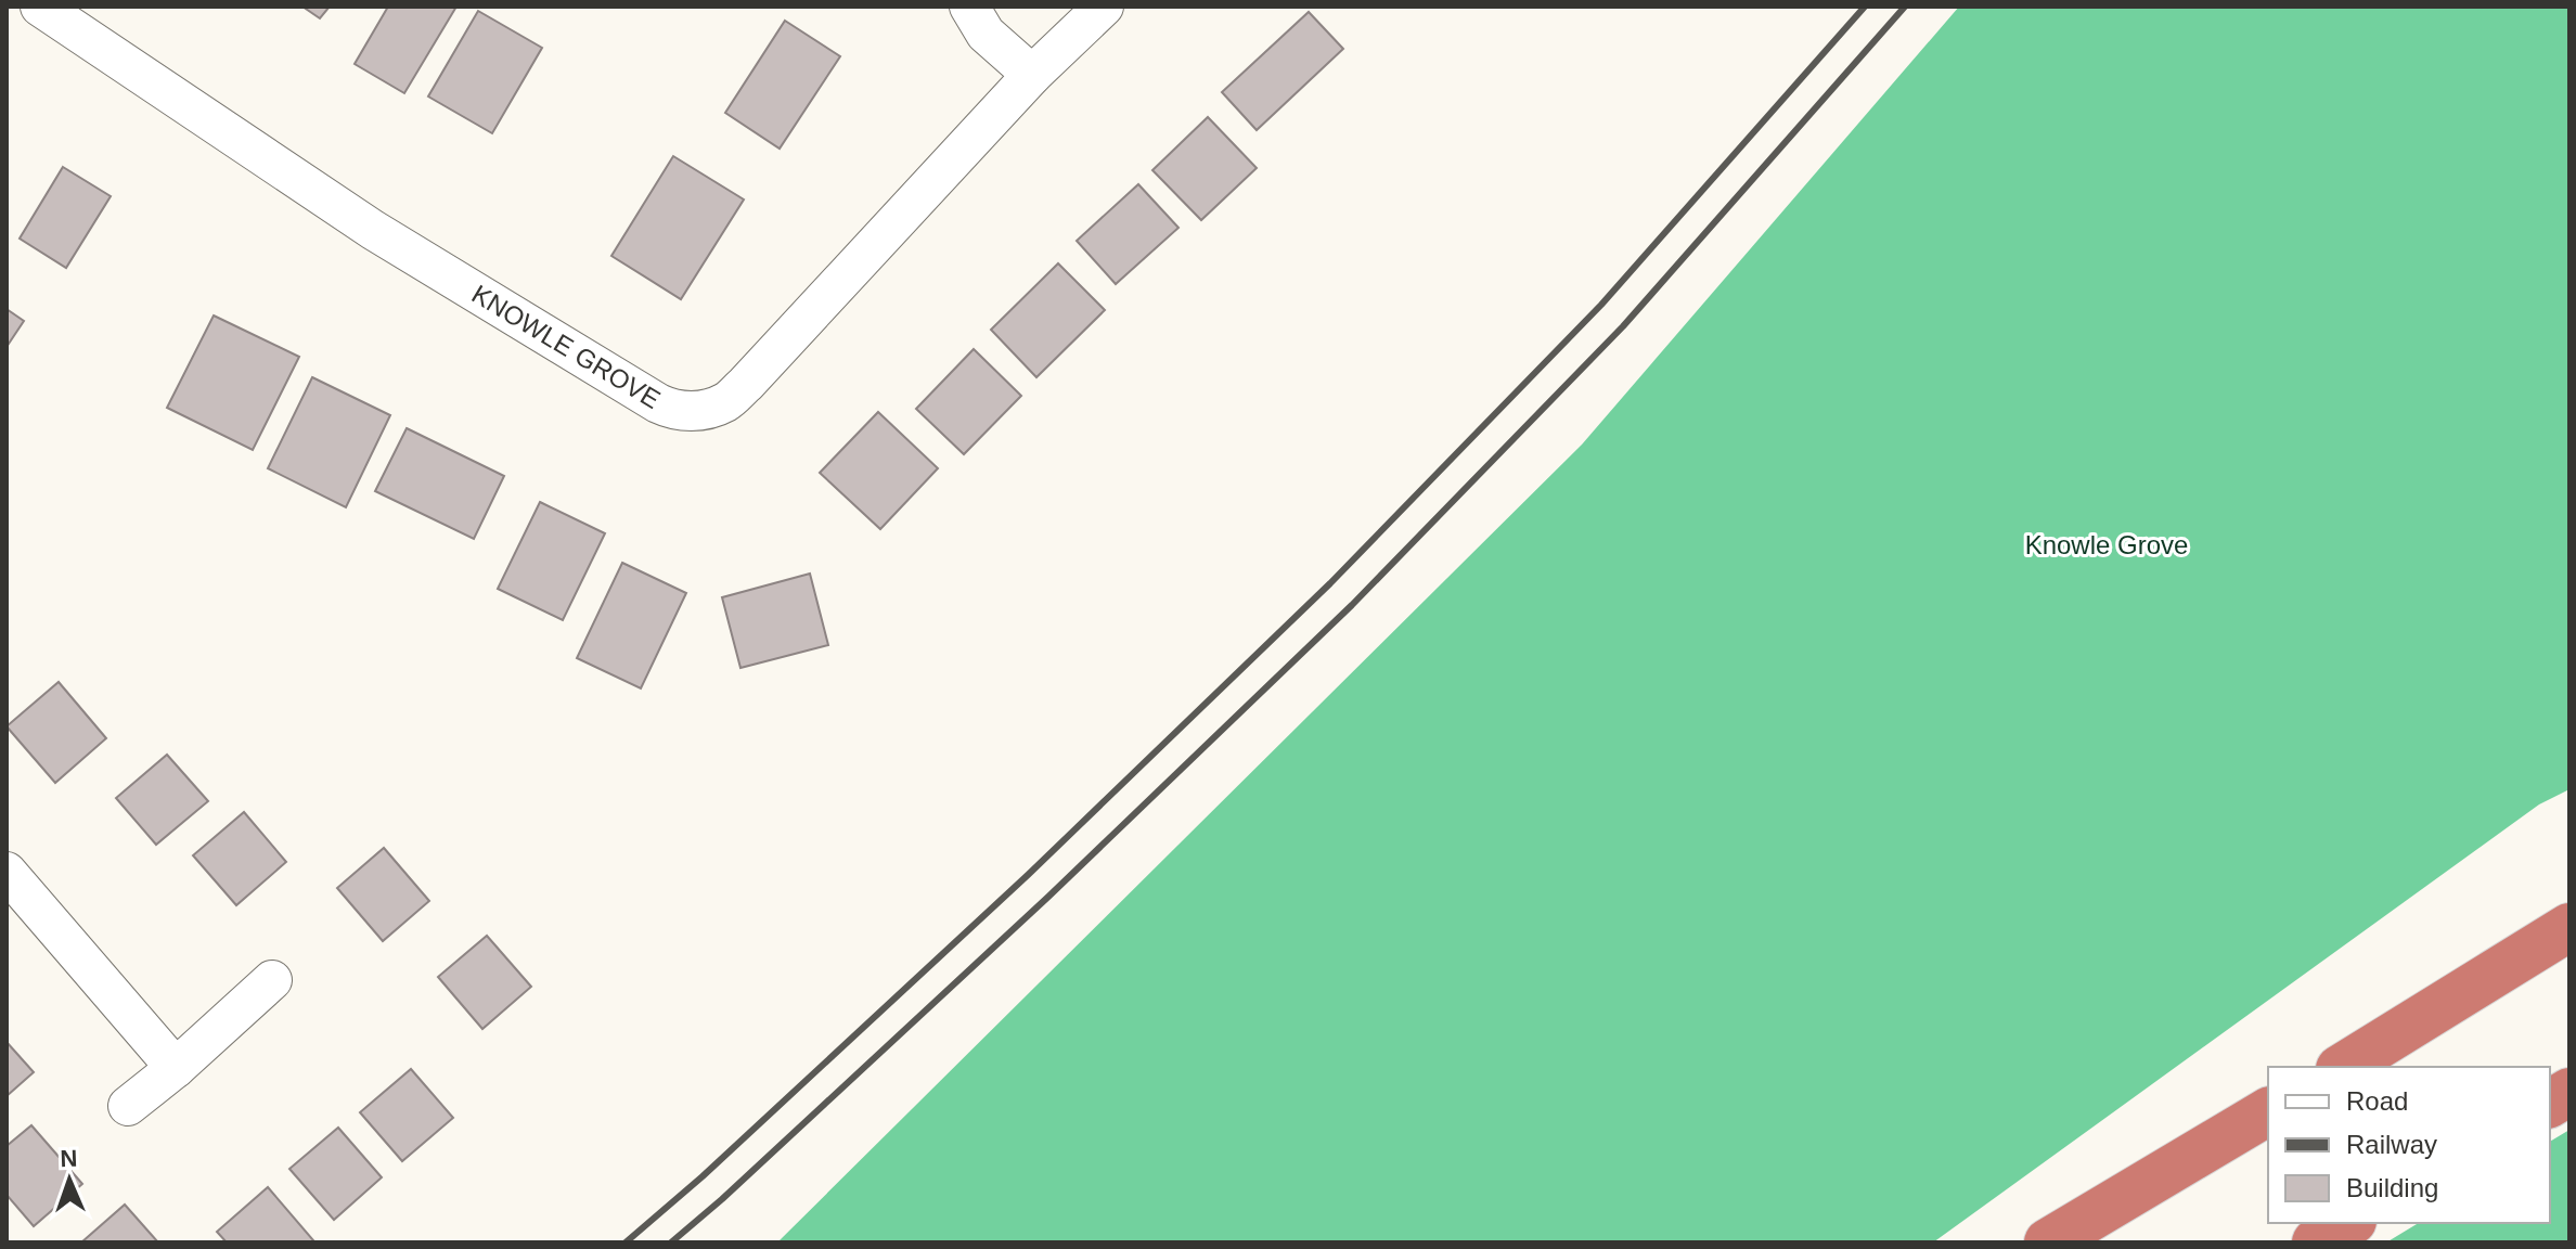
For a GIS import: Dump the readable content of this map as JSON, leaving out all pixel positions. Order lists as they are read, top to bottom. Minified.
{"streets":{"street":["KNOWLE GROVE"]},"parks":["Knowle Grove"],"legend":["Road","Railway","Building"],"north":"top"}
